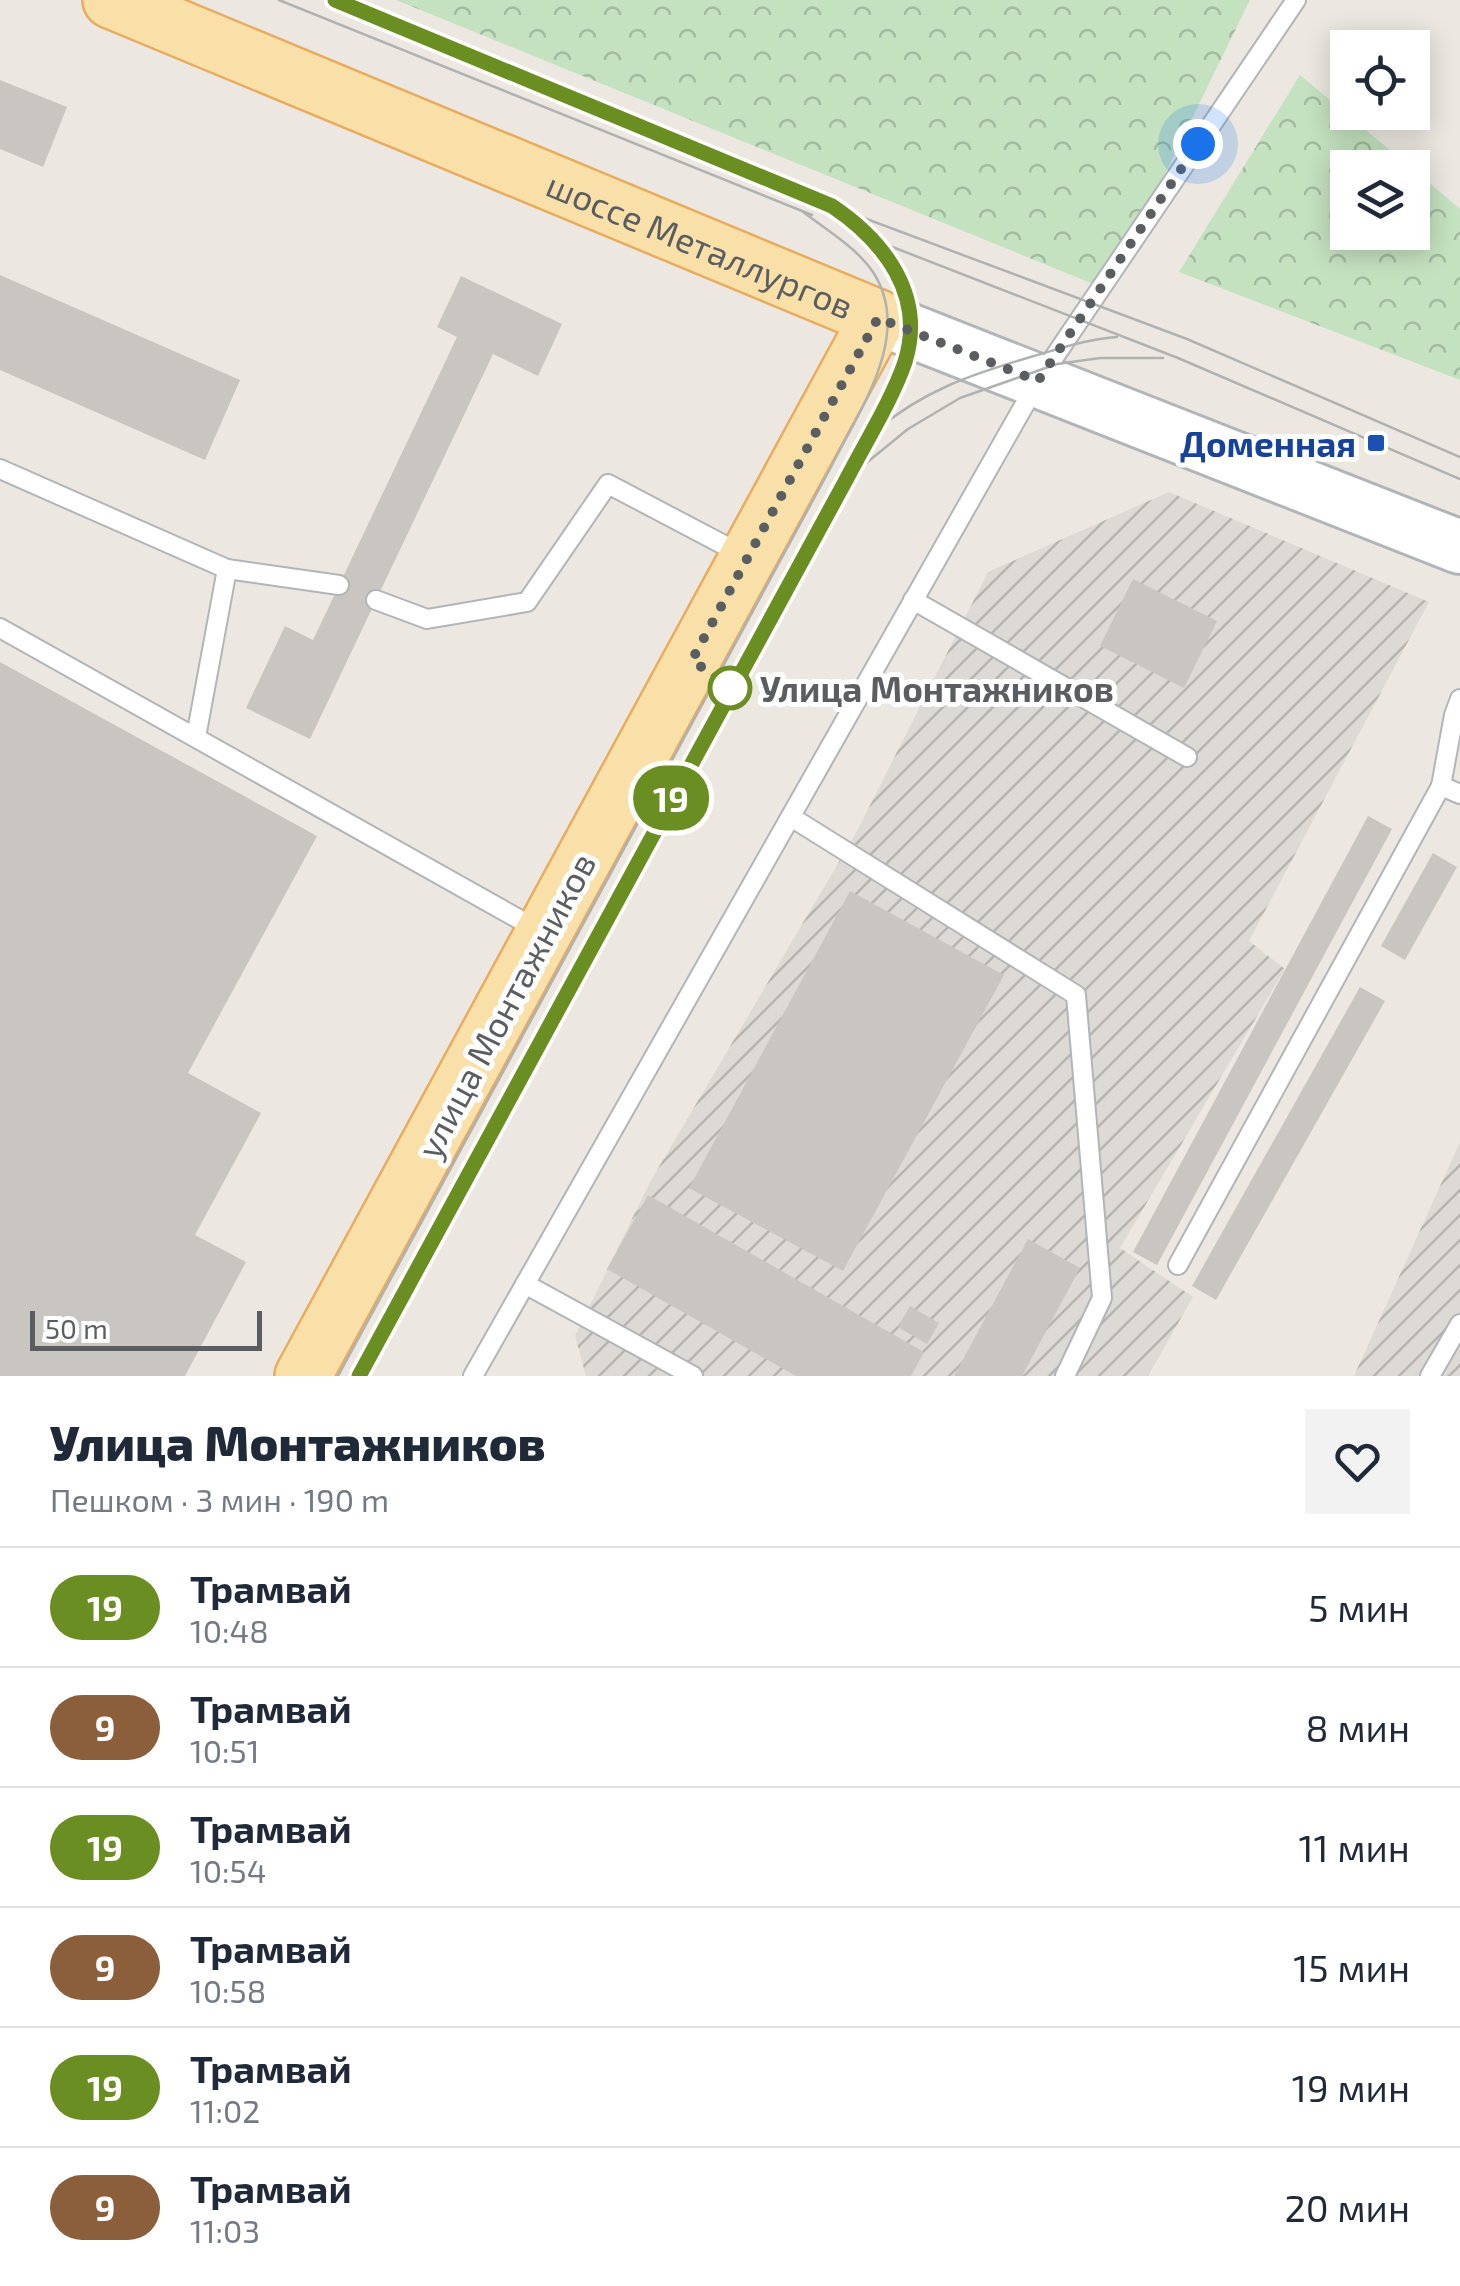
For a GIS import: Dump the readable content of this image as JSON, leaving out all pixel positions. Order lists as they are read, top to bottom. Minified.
{"streets":{"main road":["шоссе Металлургов","улица Монтажников"]},"crossings":[["шоссе Металлургов","улица Монтажников"]],"places":{"transit":["Доменная"],"other":["Улица Монтажников"]},"lines":["tram line 19"],"scale_bar":"50 m","page":{"on_map":"19","scale":"50 m","heading":["Улица Монтажников","Пешком · 3 мин · 190 m"],"list":[{"mark":"19","name":"Трамвай","note":"10:48","value":"5 мин"},{"mark":"9","name":"Трамвай","note":"10:51","value":"8 мин"},{"mark":"19","name":"Трамвай","note":"10:54","value":"11 мин"},{"mark":"9","name":"Трамвай","note":"10:58","value":"15 мин"},{"mark":"19","name":"Трамвай","note":"11:02","value":"19 мин"},{"mark":"9","name":"Трамвай","note":"11:03","value":"20 мин"}]}}
